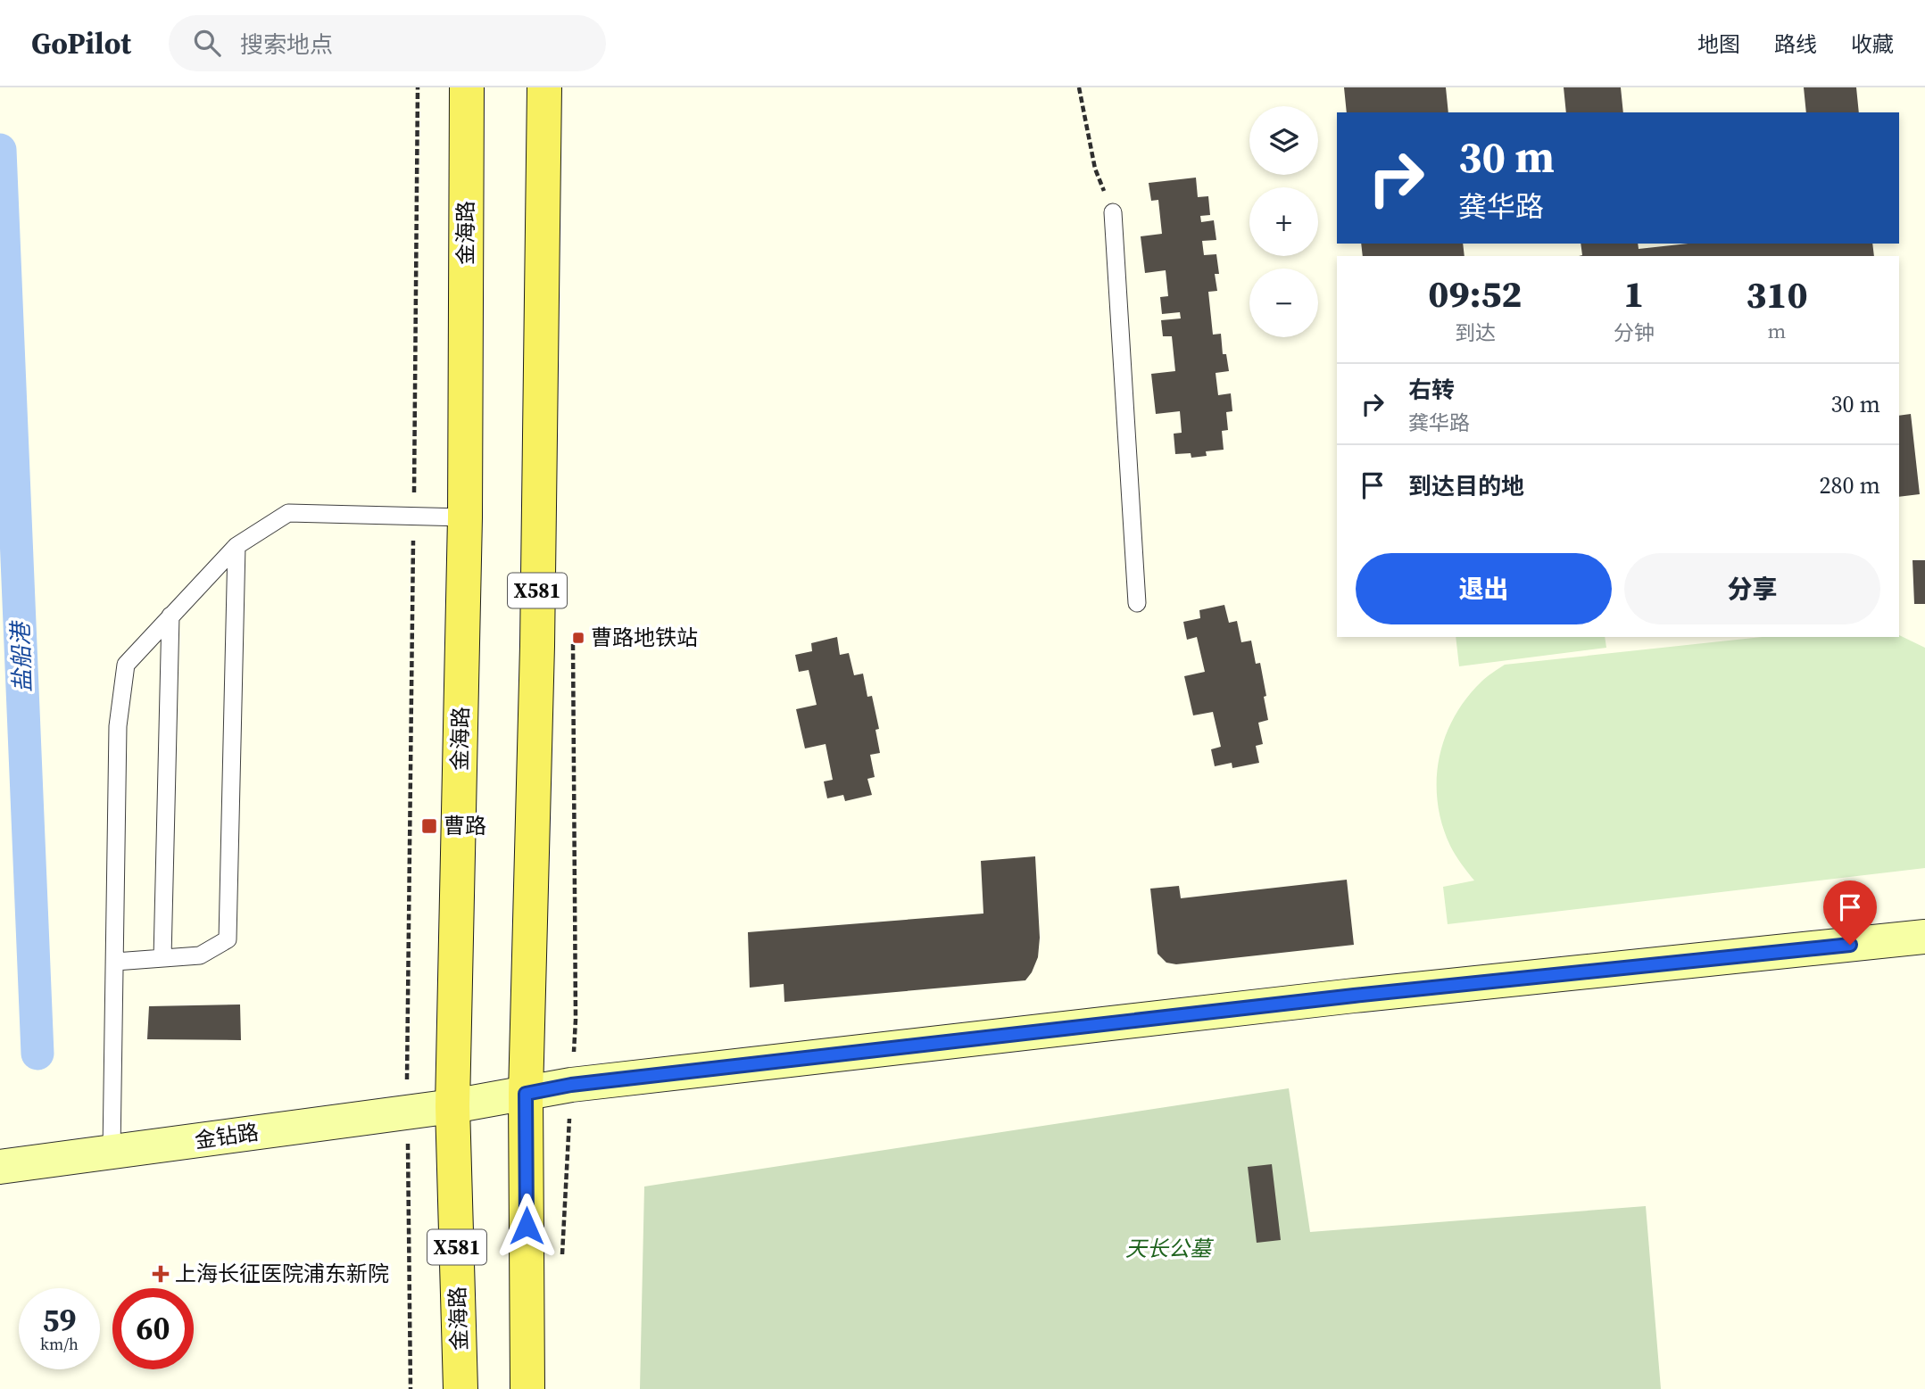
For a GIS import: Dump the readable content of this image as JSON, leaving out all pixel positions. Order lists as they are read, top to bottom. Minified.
{"streets":{"main road":["金海路","X581"],"street":["金钻路"]},"crossings":[["金海路","金钻路"],["X581","金钻路"]],"water":["盐船港"],"parks":["天长公墓"],"places":{"transit":["曹路地铁站","曹路"],"health":["上海长征医院浦东新院"]},"page":{"header":"GoPilot","search":"搜索地点","nav":["地图","路线","收藏"],"map_buttons":["+","−"],"turn":["30 m","龚华路"],"eta":["09:52","到达","1","分钟","310","m"],"list":[{"name":"右转","note":"龚华路","value":"30 m"},{"name":"到达目的地","value":"280 m"}],"buttons":["退出","分享"],"speed":"59 km/h","limit":"60"}}
